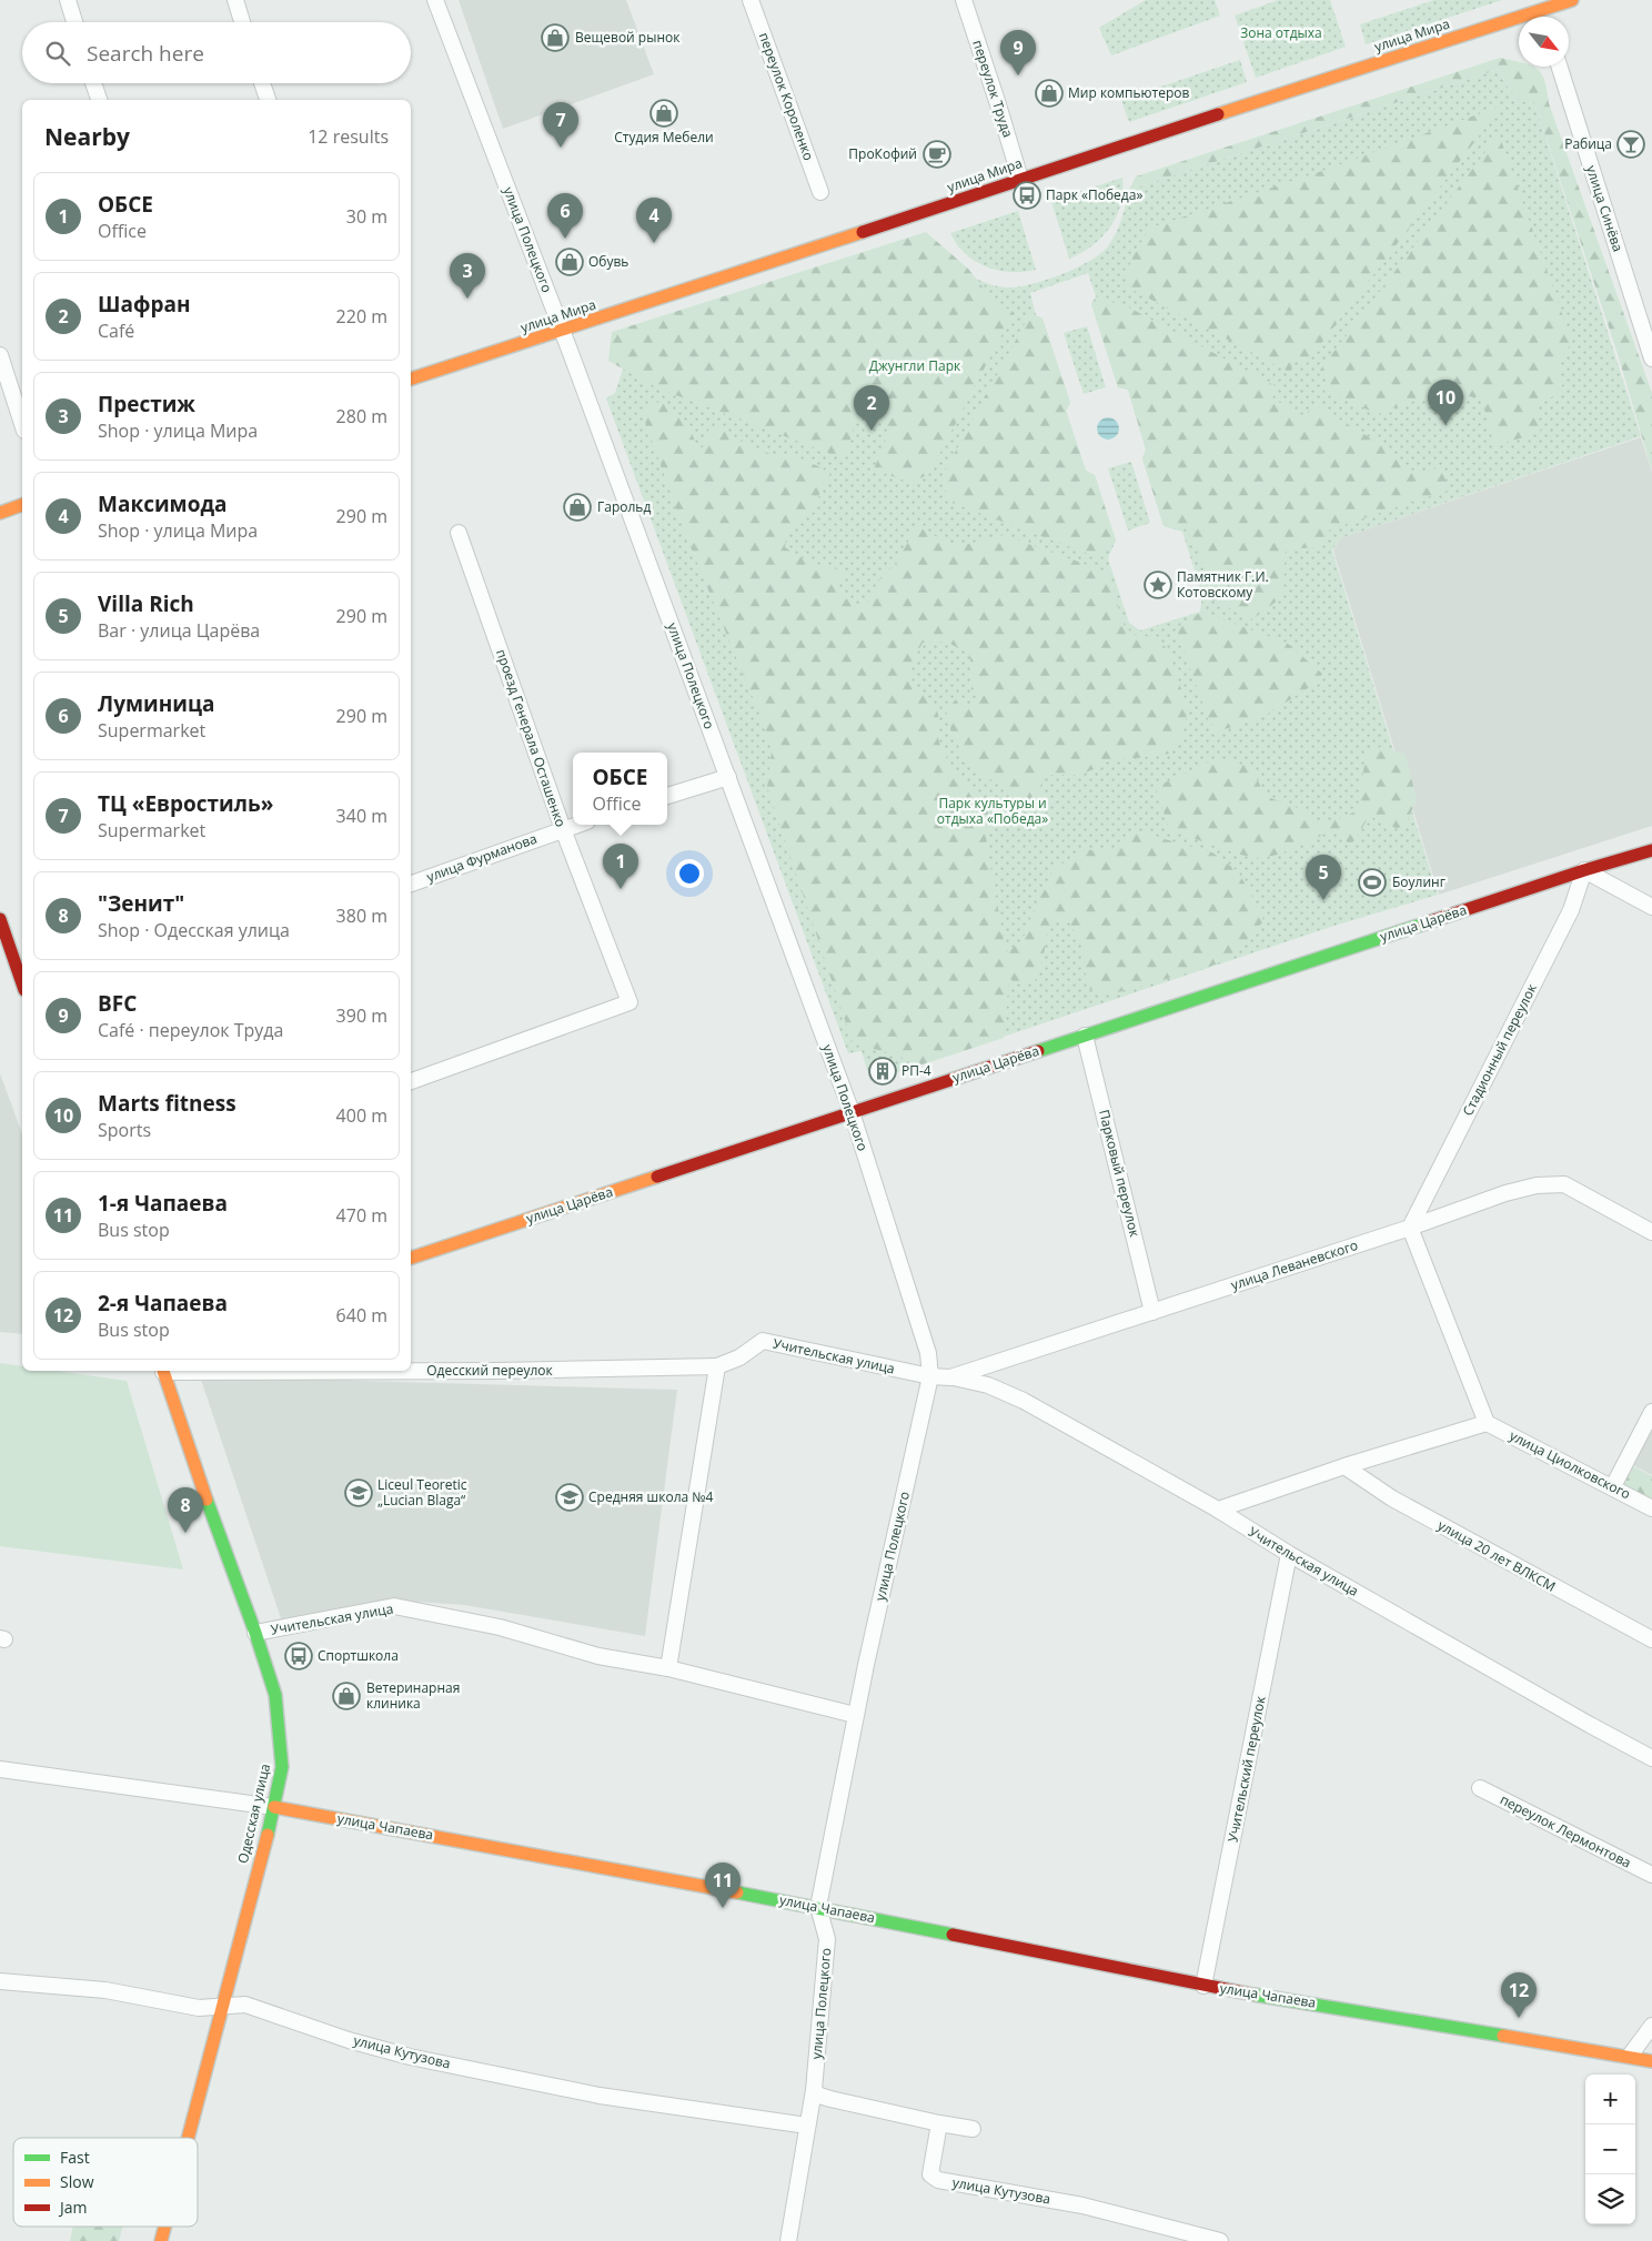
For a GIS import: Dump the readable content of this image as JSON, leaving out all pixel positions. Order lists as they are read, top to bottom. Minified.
{"streets":{"main road":["улица Мира","улица Царёва","Одесская улица","улица Чапаева"],"street":["переулок Труда","переулок Короленко","улица Синёва","улица Полецкого","проезд Генерала Осташенко","улица Фурманова","Стадионный переулок","Парковый переулок","улица Леваневского","Учительская улица","Одесский переулок","улица Циолковского","улица 20 лет ВЛКСМ","Учительский переулок","переулок Лермонтова","улица Кутузова"]},"crossings":[["улица Мира","переулок Труда"],["улица Мира","улица Полецкого"],["улица Полецкого","улица Царёва"],["улица Полецкого","улица Леваневского"],["улица Полецкого","Учительская улица"],["улица Полецкого","улица Чапаева"],["улица Полецкого","улица Кутузова"],["проезд Генерала Осташенко","улица Фурманова"],["улица Царёва","Стадионный переулок"],["улица Царёва","Парковый переулок"],["Стадионный переулок","улица Леваневского"],["Парковый переулок","улица Леваневского"],["улица Леваневского","Учительская улица"],["Учительская улица","Одесский переулок"],["Учительская улица","Учительский переулок"],["Учительская улица","Одесская улица"],["Учительский переулок","улица Чапаева"],["Одесская улица","улица Чапаева"],["Одесская улица","улица Кутузова"]],"parks":["Зона отдыха","Джунгли Парк","Парк культуры и отдыха «Победа»"],"places":{"shop":["Вещевой рынок","Мир компьютеров","Студия Мебели","Обувь","Гарольд","Ветеринарная клиника"],"bar":["Рабица"],"cafe":["ПроКофий"],"bus stop":["Парк «Победа»","Спортшкола"],"place":["Памятник Г.И. Котовскому"],"sports":["Боулинг"],"building":["РП-4"],"school or university":["Liceul Teoretic „Lucian Blaga“","Средняя школа №4"]},"legend":["Fast","Slow","Jam"],"north":"bottom right","page":{"search":"Search here","pins":["9","7","6","4","3","10","2","1","5","8","11","12"],"heading":["Nearby","12 results"],"list":[{"mark":"1","name":"ОБСЕ","note":"Office","value":"30 m"},{"mark":"2","name":"Шафран","note":"Café","value":"220 m"},{"mark":"3","name":"Престиж","note":"Shop · улица Мира","value":"280 m"},{"mark":"4","name":"Максимода","note":"Shop · улица Мира","value":"290 m"},{"mark":"5","name":"Villa Rich","note":"Bar · улица Царёва","value":"290 m"},{"mark":"6","name":"Луминица","note":"Supermarket","value":"290 m"},{"mark":"7","name":"ТЦ «Евростиль»","note":"Supermarket","value":"340 m"},{"mark":"8","name":"\"Зенит\"","note":"Shop · Одесская улица","value":"380 m"},{"mark":"9","name":"BFC","note":"Café · переулок Труда","value":"390 m"},{"mark":"10","name":"Marts fitness","note":"Sports","value":"400 m"},{"mark":"11","name":"1-я Чапаева","note":"Bus stop","value":"470 m"},{"mark":"12","name":"2-я Чапаева","note":"Bus stop","value":"640 m"}],"popup":["ОБСЕ","Office"],"map_buttons":["+","−"]}}
